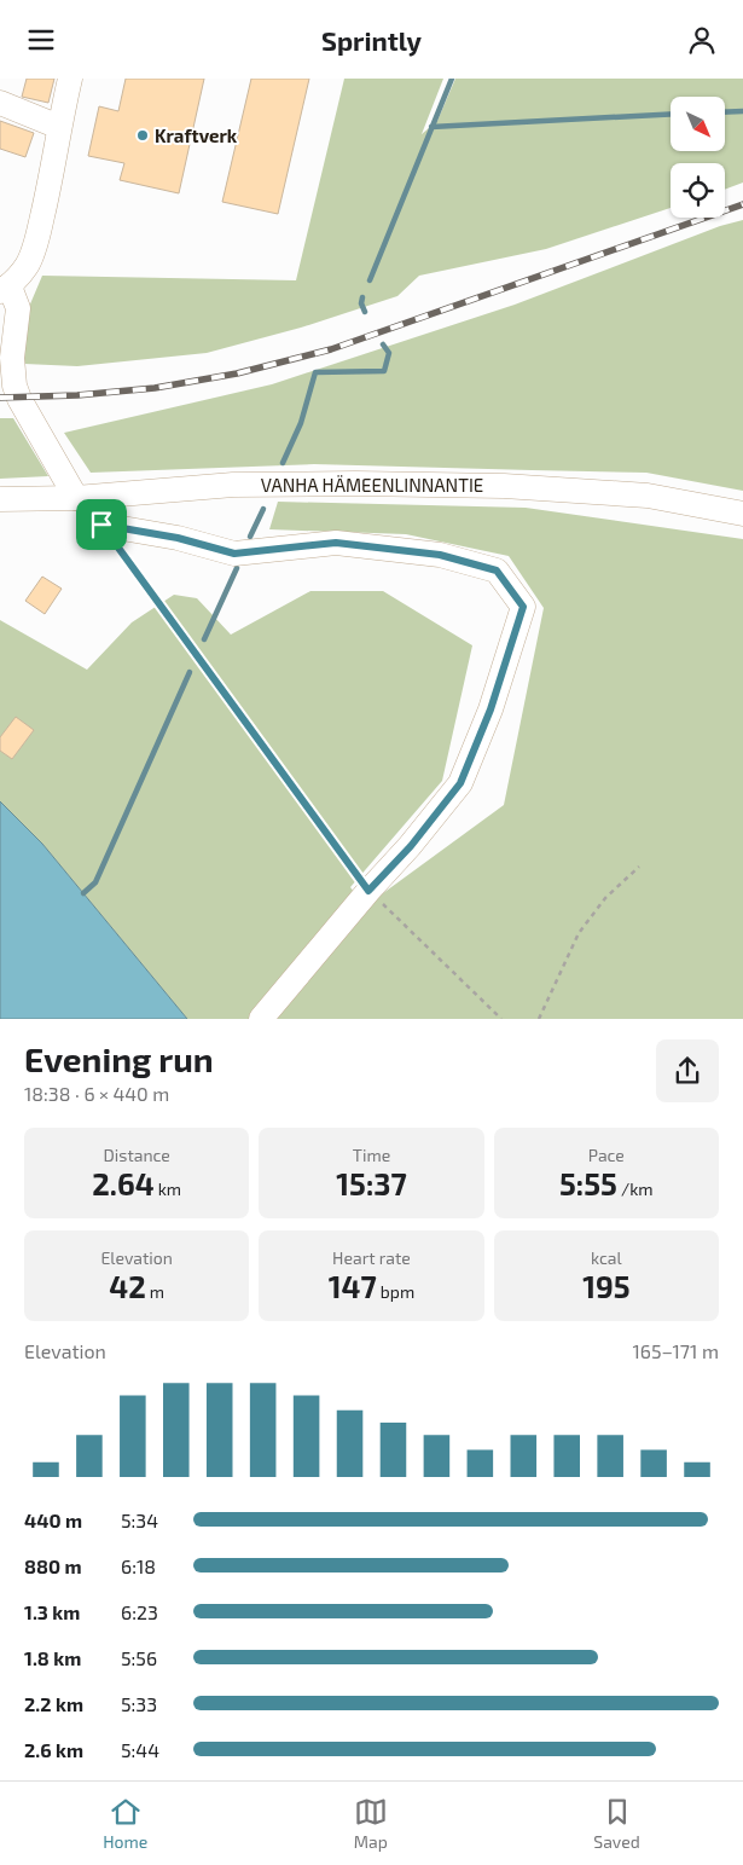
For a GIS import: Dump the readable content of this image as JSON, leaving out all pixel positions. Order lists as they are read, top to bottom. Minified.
{"streets":{"street":["VANHA HÄMEENLINNANTIE"]},"places":["Kraftverk"],"north":"bottom right","page":{"header":"Sprintly","heading":["Evening run","18:38 · 6 × 440 m"],"stats":[["Distance","2.64 km"],["Time","15:37"],["Pace","5:55 /km"],["Elevation","42 m"],["Heart rate","147 bpm"],["kcal","195"]],"chart":["Elevation","165–171 m"],"list":[{"name":"440 m","note":"5:34"},{"name":"880 m","note":"6:18"},{"name":"1.3 km","note":"6:23"},{"name":"1.8 km","note":"5:56"},{"name":"2.2 km","note":"5:33"},{"name":"2.6 km","note":"5:44"}],"tabs":["Home","Map","Saved"]}}
